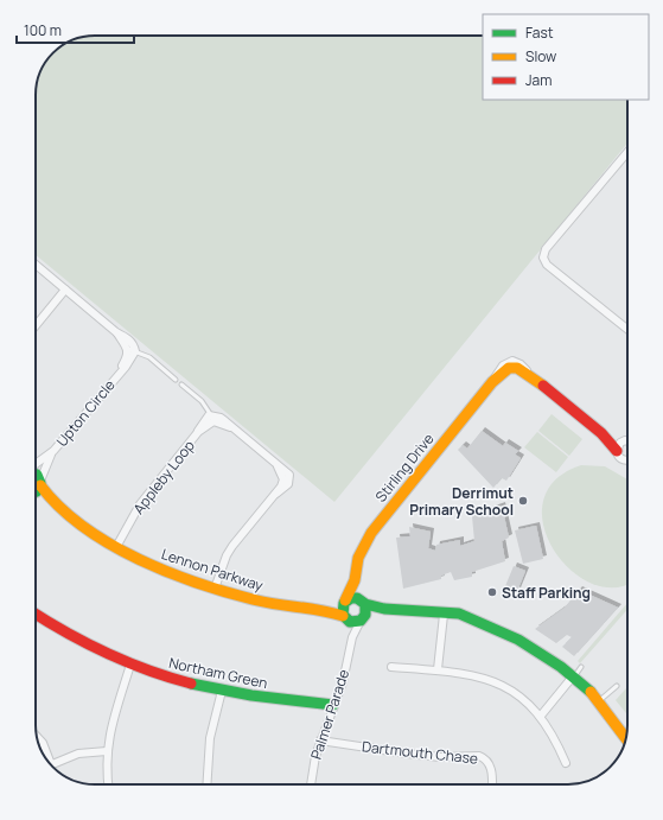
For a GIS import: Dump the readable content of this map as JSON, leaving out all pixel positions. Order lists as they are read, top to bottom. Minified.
{"streets":{"street":["Upton Circle","Stirling Drive","Appleby Loop","Lennon Parkway","Northam Green","Palmer Parade","Dartmouth Chase"]},"crossings":[["Upton Circle","Lennon Parkway"],["Stirling Drive","Lennon Parkway"],["Stirling Drive","Palmer Parade"],["Appleby Loop","Lennon Parkway"],["Lennon Parkway","Palmer Parade"],["Northam Green","Palmer Parade"],["Palmer Parade","Dartmouth Chase"]],"places":["Derrimut Primary School","Staff Parking"],"legend":["Fast","Slow","Jam"],"scale_bar":"100 m"}
